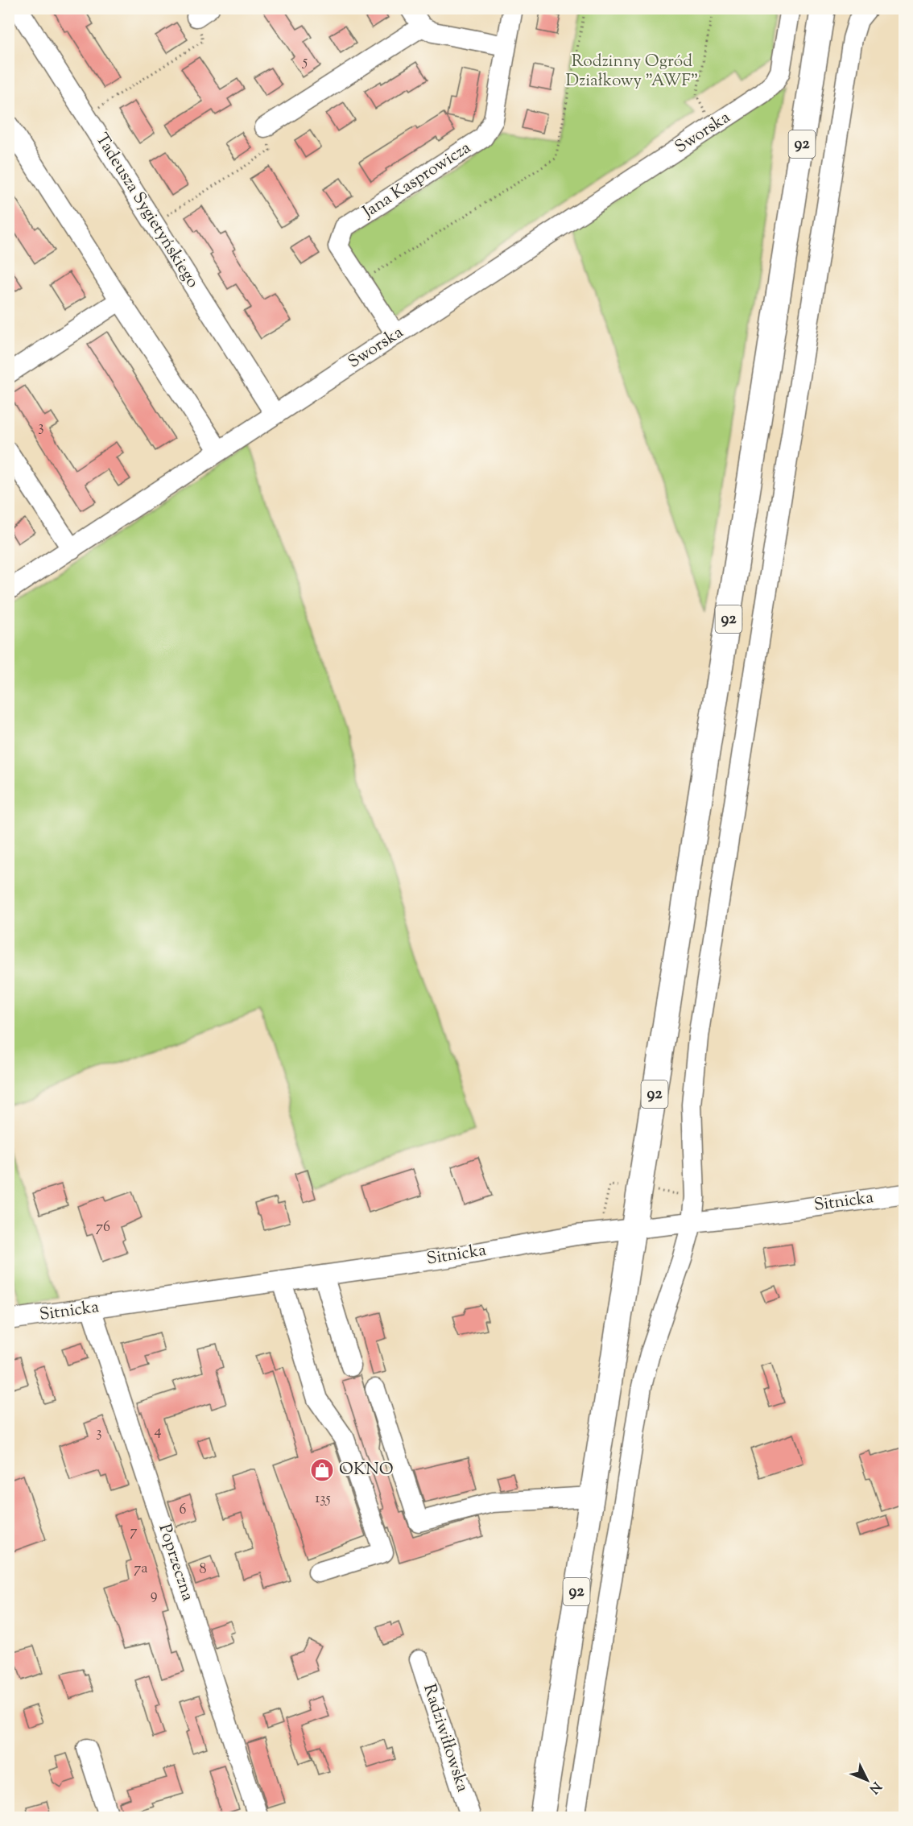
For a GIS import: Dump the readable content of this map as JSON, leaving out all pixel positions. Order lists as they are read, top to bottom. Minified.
{"streets":{"main road":["92"],"street":["Sworska","Jana Kasprowicza","Tadeusza Sygietyńskiego","Sitnicka","Poprzeczna","Radziwiłłowska"]},"crossings":[["Sworska","Jana Kasprowicza"],["Sworska","Tadeusza Sygietyńskiego"],["92","Sitnicka"],["Sitnicka","Poprzeczna"]],"parks":["Rodzinny Ogród Działkowy \"AWF\""],"places":{"shop":["OKNO"]},"house_numbers":["5","3","76","4","3","135","6","7","7a","8","9"],"north":"bottom right"}
